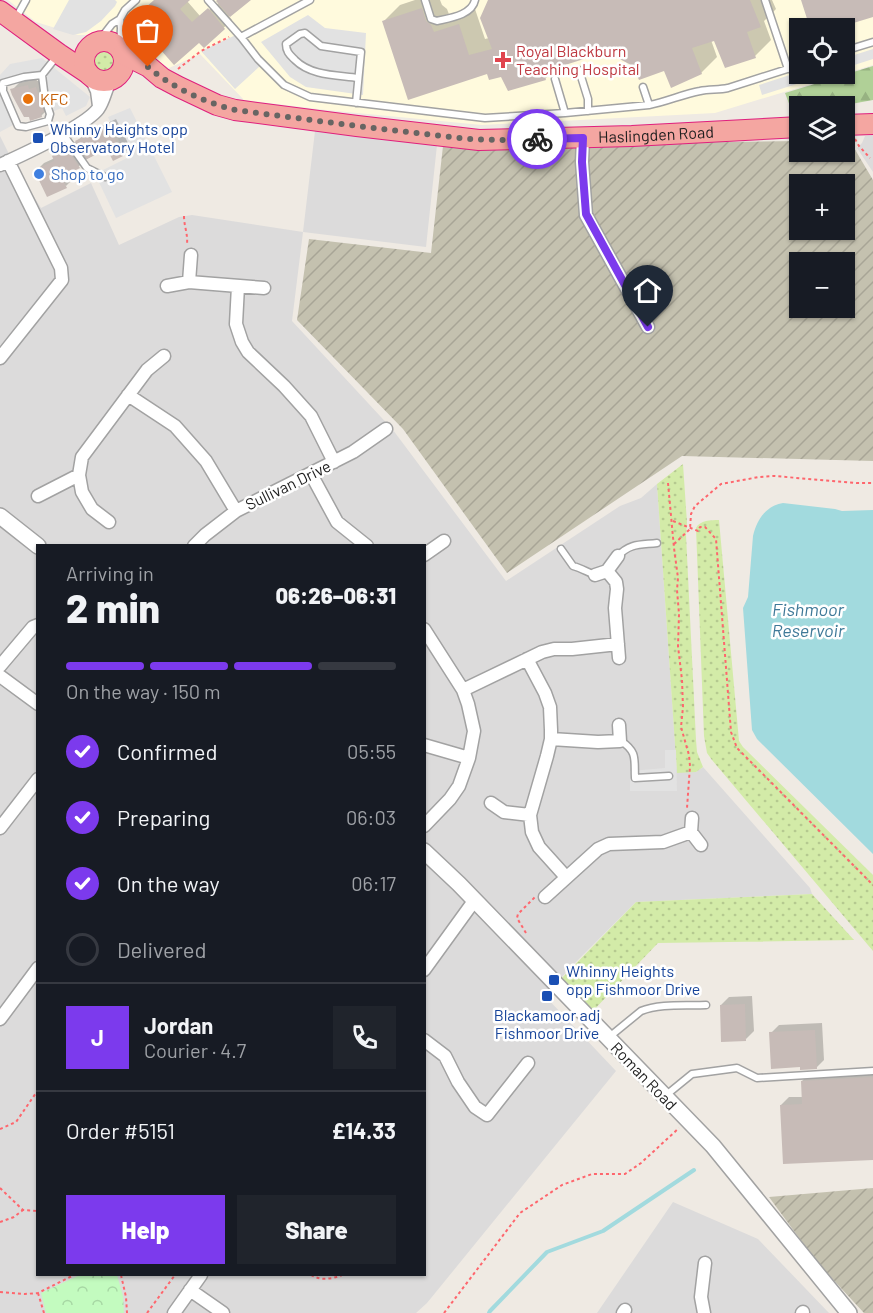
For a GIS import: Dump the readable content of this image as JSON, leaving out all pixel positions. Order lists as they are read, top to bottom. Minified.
{"streets":{"highway":["Haslingden Road"],"street":["Sullivan Drive","Roman Road"]},"water":["Fishmoor Reservoir"],"places":{"health":["Royal Blackburn Teaching Hospital"],"other":["KFC","Shop to go"],"transit":["Whinny Heights opp Observatory Hotel","Whinny Heights opp Fishmoor Drive","Blackamoor adj Fishmoor Drive"]},"page":{"map_buttons":["+","−"],"heading":["2 min","Arriving in","06:26–06:31"],"panel":["Jordan","Courier · 4.7","Order #5151","£14.33"],"bar":"On the way · 150 m","list":[["Confirmed","05:55"],["Preparing","06:03"],["On the way","06:17"],"Delivered"],"round":"J","buttons":["Help","Share"]}}
